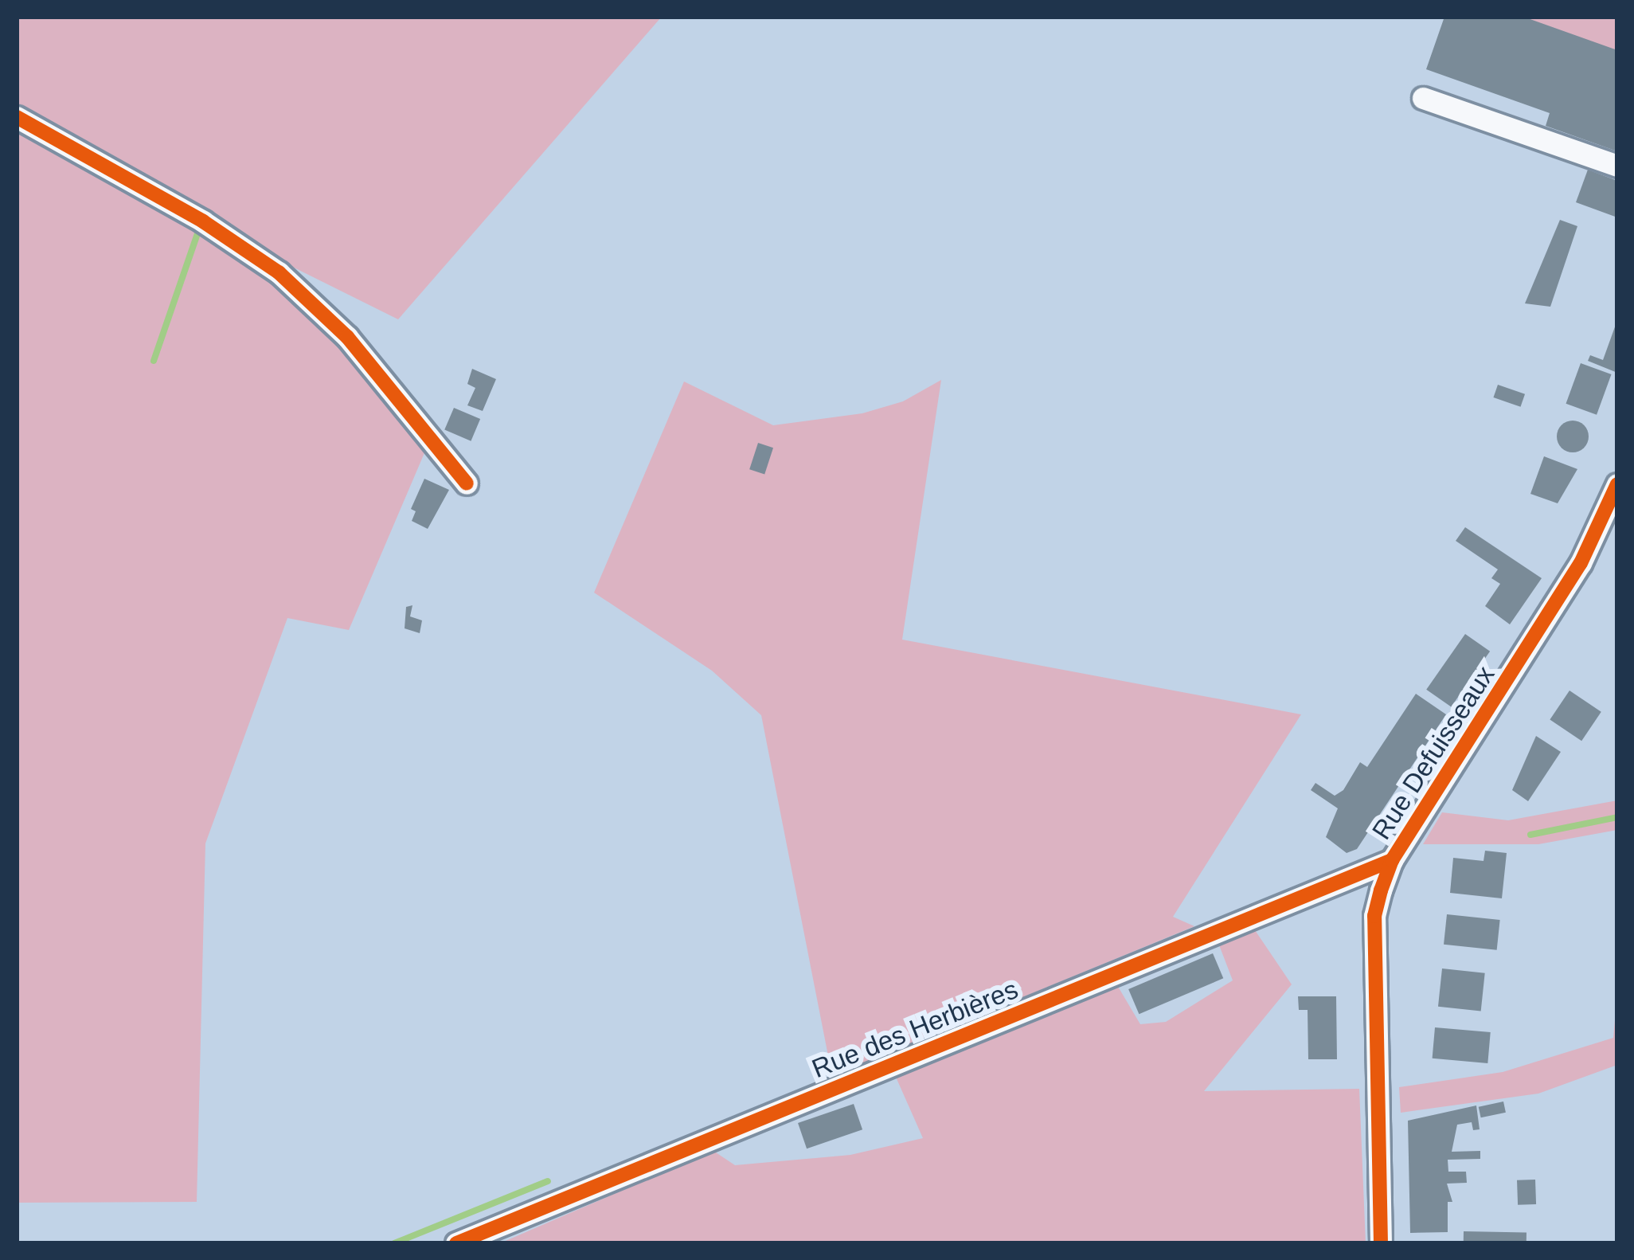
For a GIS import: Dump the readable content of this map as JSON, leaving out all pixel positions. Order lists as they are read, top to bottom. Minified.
{"streets":{"street":["Rue Defuisseaux","Rue des Herbières"]},"crossings":[["Rue Defuisseaux","Rue des Herbières"]]}
